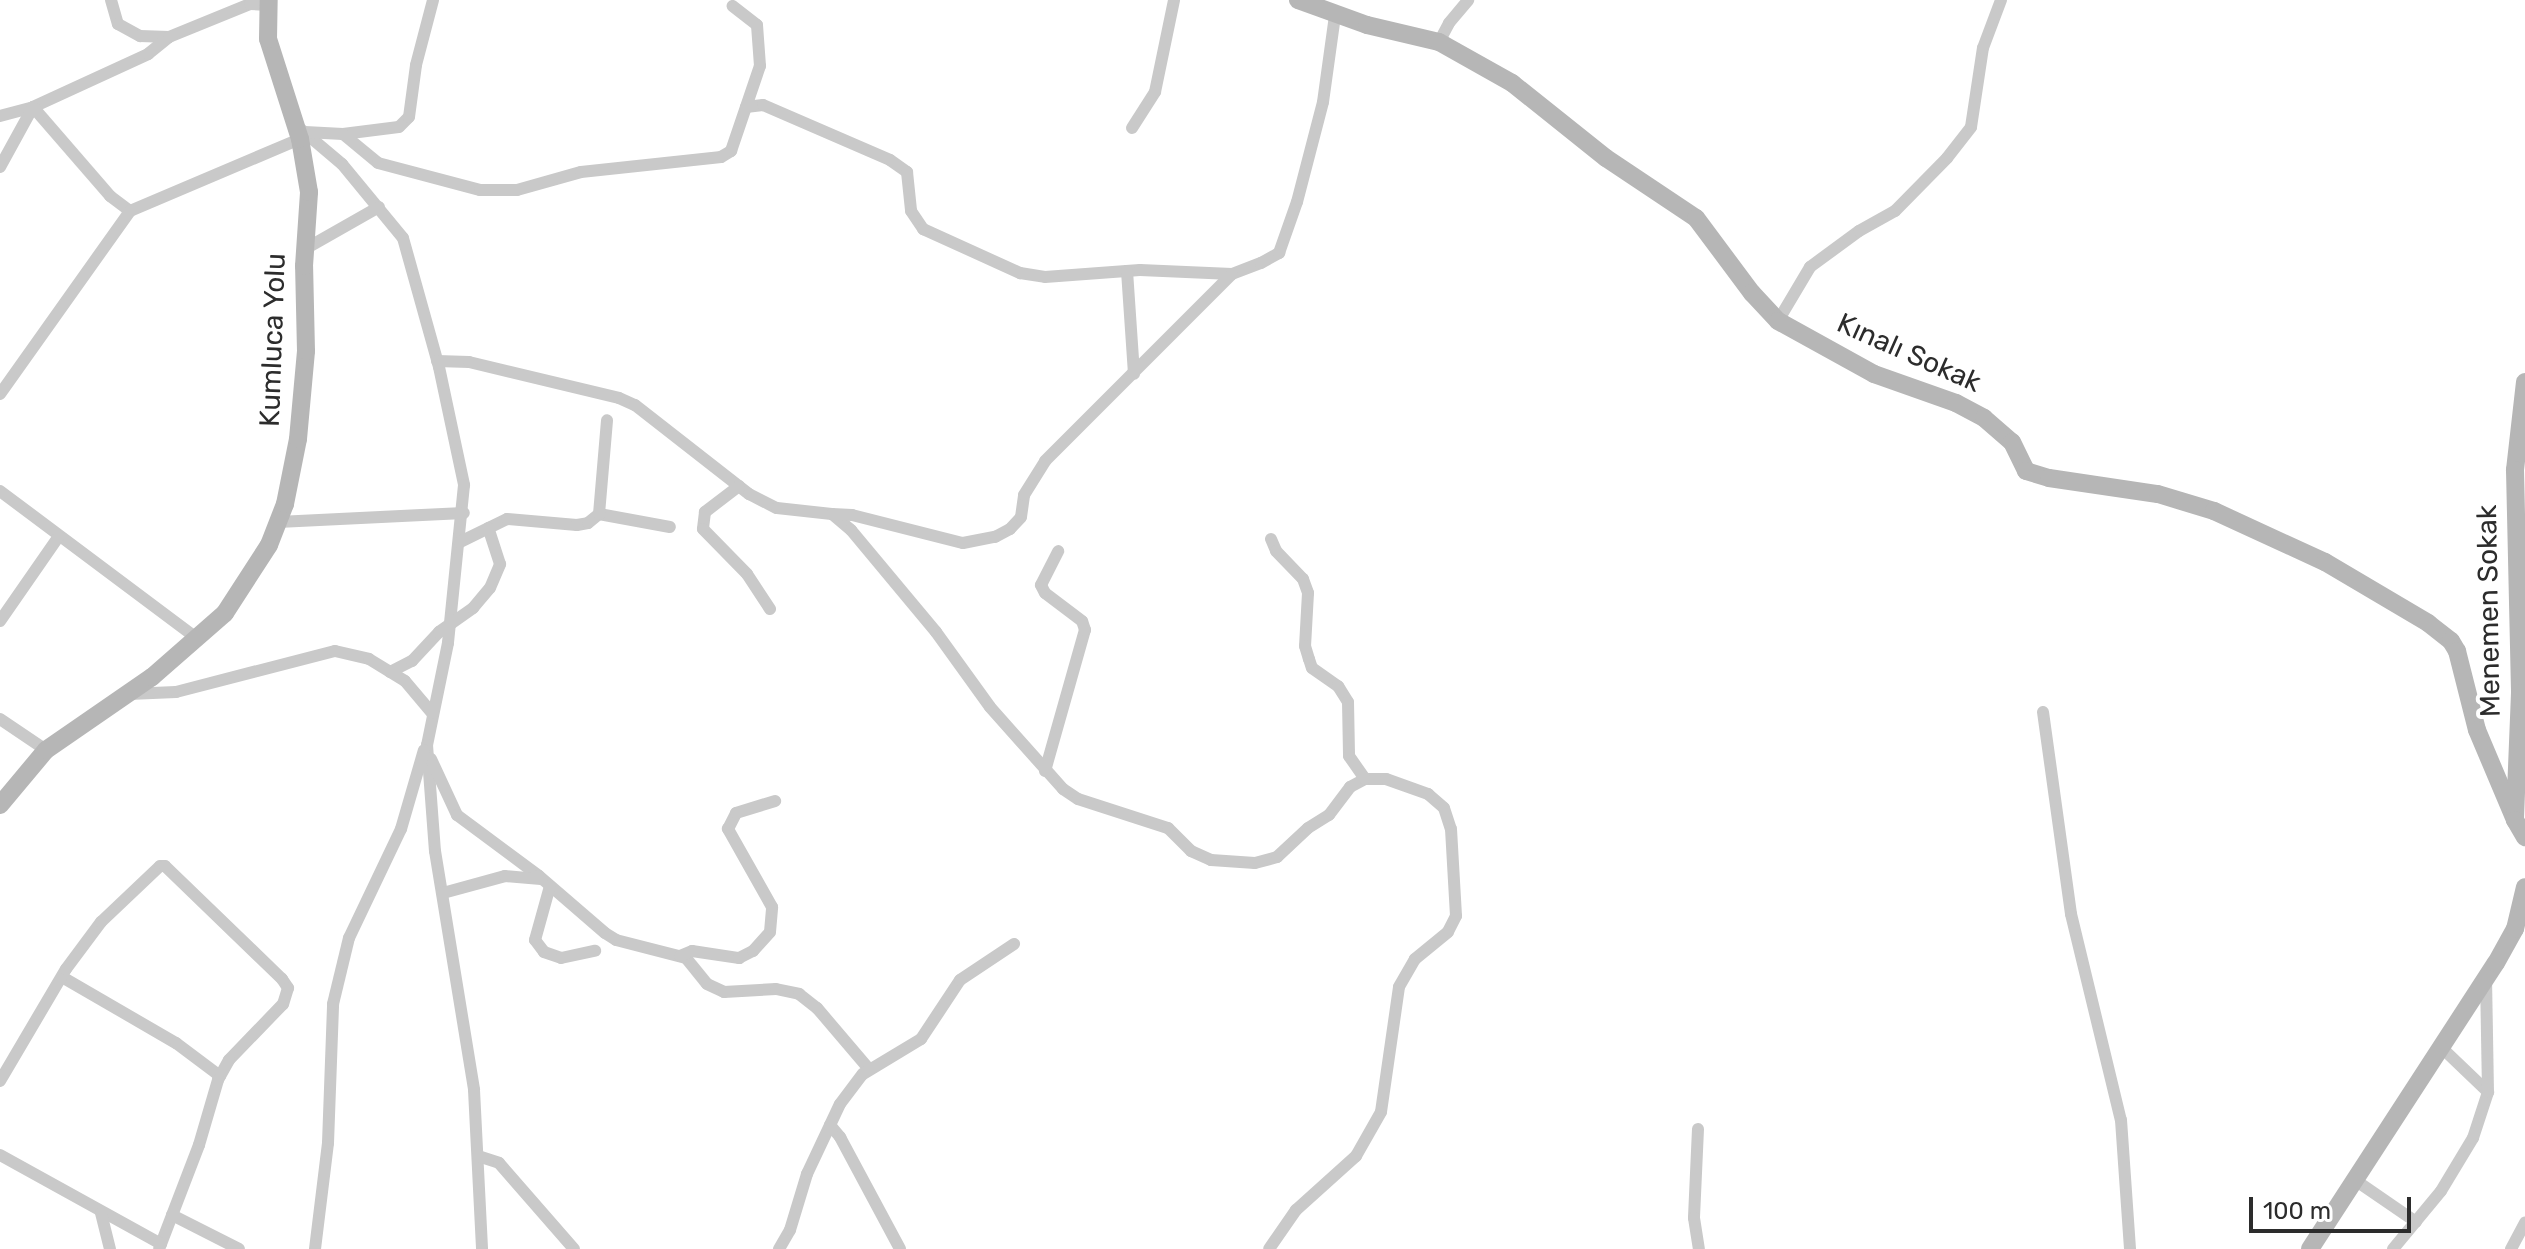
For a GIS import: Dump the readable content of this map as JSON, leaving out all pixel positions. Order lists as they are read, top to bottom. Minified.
{"streets":{"street":["Kumluca Yolu","Kınalı Sokak","Menemen Sokak"]},"crossings":[["Kınalı Sokak","Menemen Sokak"]],"scale_bar":"100 m"}
